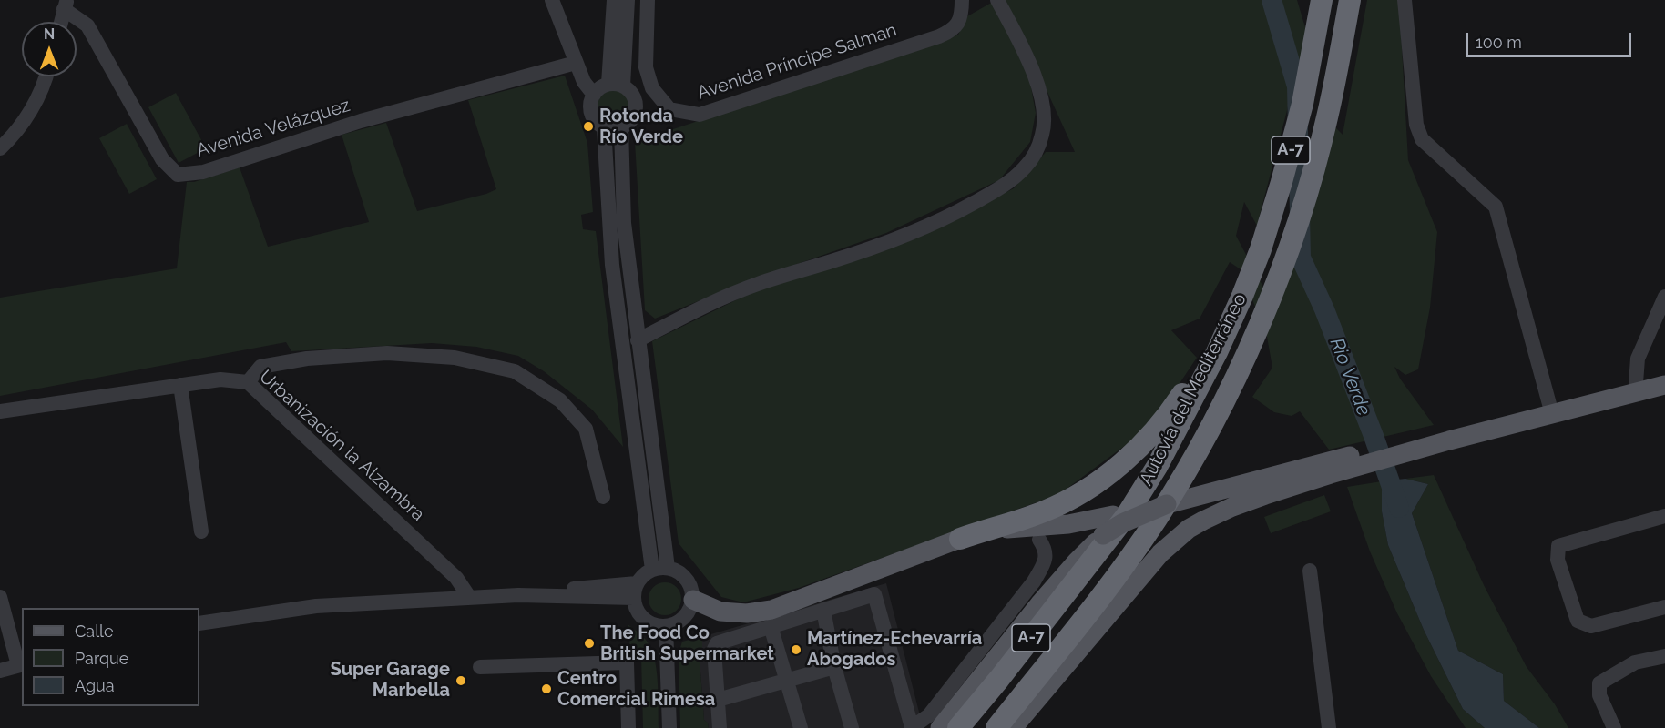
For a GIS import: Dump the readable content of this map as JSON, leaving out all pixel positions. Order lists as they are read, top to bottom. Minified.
{"streets":{"highway":["A-7","Autovía del Mediterráneo"],"street":["Avenida Príncipe Salman","Avenida Velázquez","Urbanización la Alzambra"]},"water":["Rio Verde"],"places":["Rotonda Río Verde","The Food Co British Supermarket","Martínez-Echevarría Abogados","Super Garage Marbella","Centro Comercial Rimesa"],"legend":["Calle","Parque","Agua"],"scale_bar":"100 m","north":"top"}
